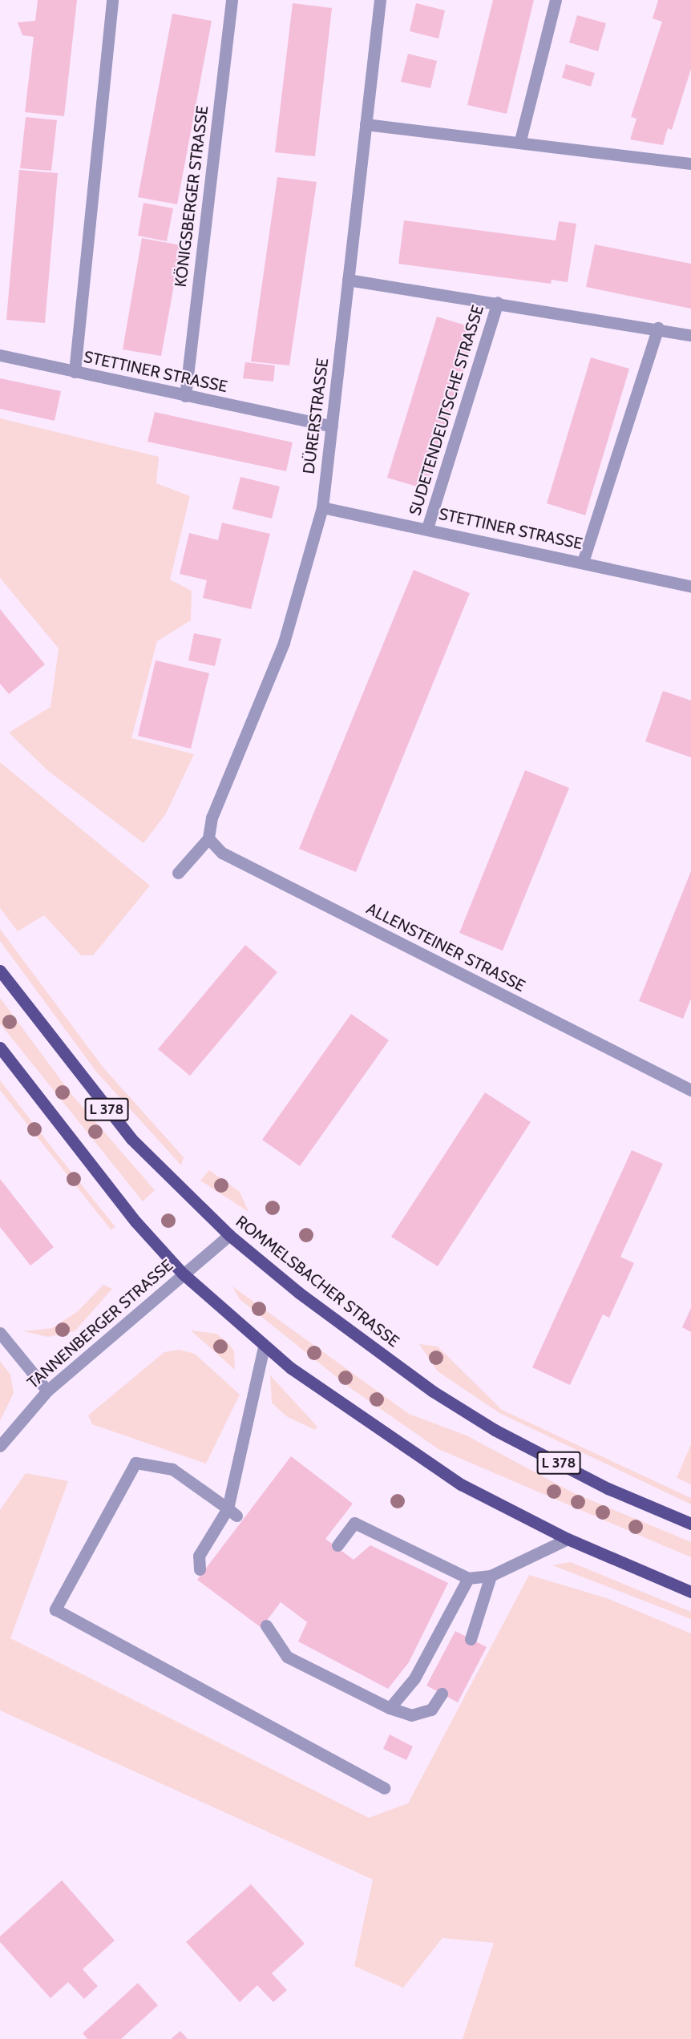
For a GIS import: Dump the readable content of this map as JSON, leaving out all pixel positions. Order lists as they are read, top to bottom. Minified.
{"streets":{"main road":["L 378","ROMMELSBACHER STRASSE"],"street":["KÖNIGSBERGER STRASSE","STETTINER STRASSE","SUDETENDEUTSCHE STRASSE","DÜRERSTRASSE","ALLENSTEINER STRASSE","TANNENBERGER STRASSE"]},"crossings":[["KÖNIGSBERGER STRASSE","STETTINER STRASSE"],["STETTINER STRASSE","SUDETENDEUTSCHE STRASSE"],["STETTINER STRASSE","DÜRERSTRASSE"],["SUDETENDEUTSCHE STRASSE","DÜRERSTRASSE"],["DÜRERSTRASSE","ALLENSTEINER STRASSE"],["L 378","TANNENBERGER STRASSE"],["ROMMELSBACHER STRASSE","TANNENBERGER STRASSE"]]}
